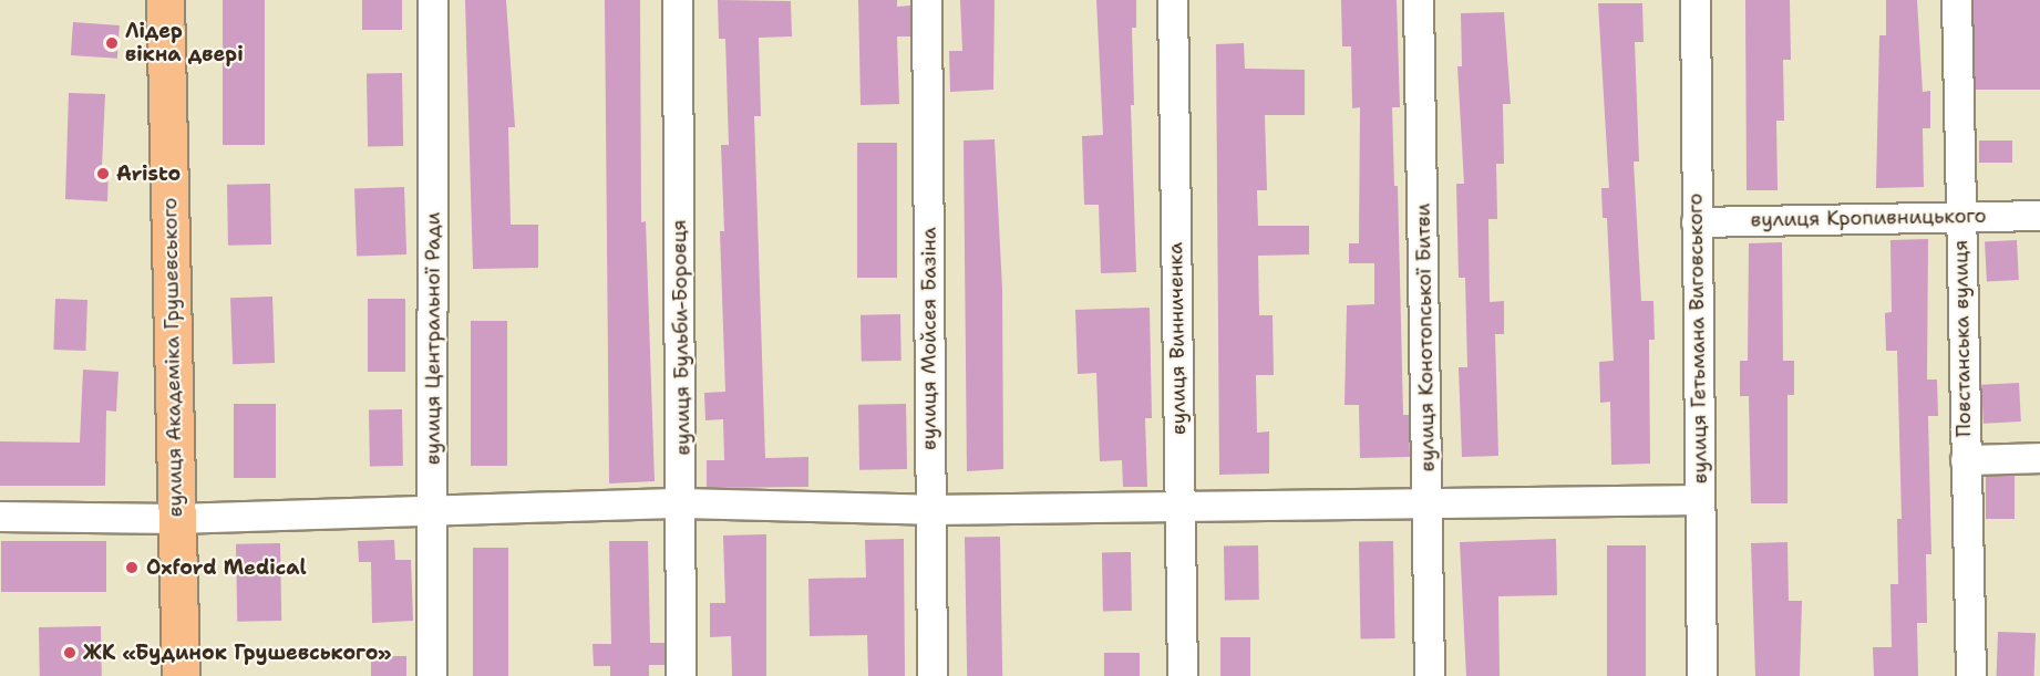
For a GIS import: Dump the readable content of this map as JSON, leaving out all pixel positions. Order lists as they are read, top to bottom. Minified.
{"streets":{"main road":["вулиця Академіка Грушевського"],"street":["вулиця Кропивницького","вулиця Бульби-Боровця","вулиця Конотопської Битви","вулиця Центральної Ради","вулиця Мойсея Базіна","вулиця Винниченка","вулиця Гетьмана Виговського","Повстанська вулиця"]},"crossings":[["вулиця Кропивницького","вулиця Гетьмана Виговського"],["вулиця Кропивницького","Повстанська вулиця"]],"places":["Лідер вікна двері","Aristo","Oxford Medical","ЖК «Будинок Грушевського»"]}
